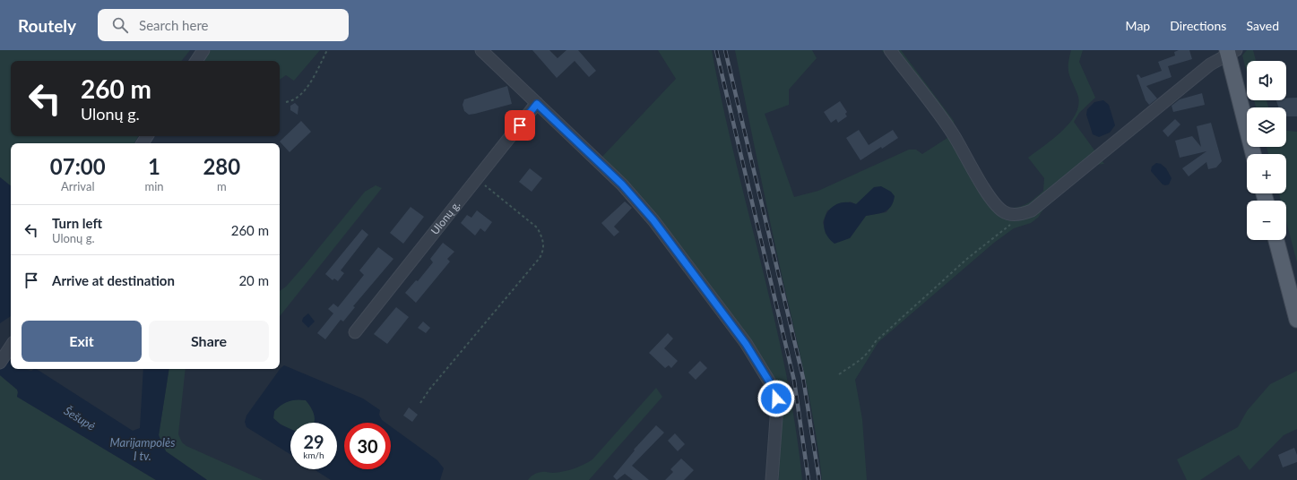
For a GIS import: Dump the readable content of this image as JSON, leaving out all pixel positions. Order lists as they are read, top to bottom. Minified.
{"streets":{"street":["Ulonų g."]},"water":["Šešupė","Marijampolės I tv."],"page":{"header":"Routely","search":"Search here","nav":["Map","Directions","Saved"],"map_buttons":["+","−"],"turn":["260 m","Ulonų g."],"eta":["07:00","Arrival","1","min","280","m"],"list":[{"name":"Turn left","note":"Ulonų g.","value":"260 m"},{"name":"Arrive at destination","value":"20 m"}],"buttons":["Exit","Share"],"speed":"29 km/h","limit":"30"}}
